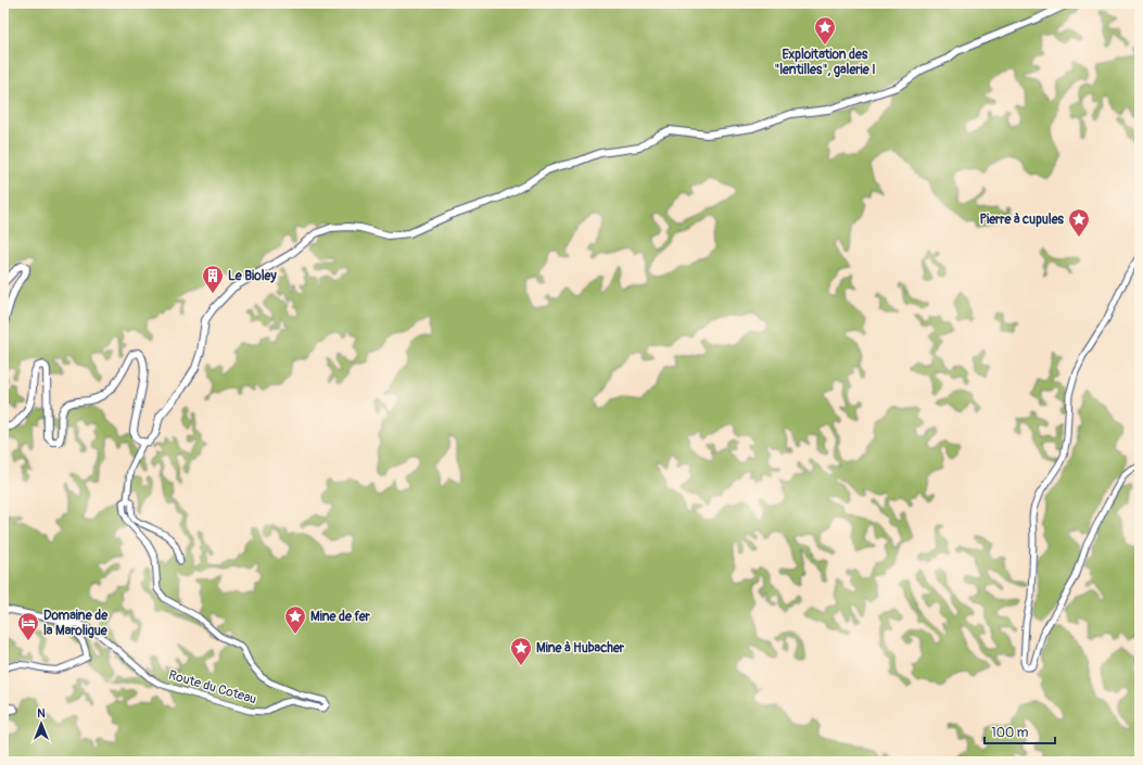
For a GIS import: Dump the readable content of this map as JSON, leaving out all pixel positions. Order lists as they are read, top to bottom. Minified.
{"streets":{"street":["Route du Coteau"]},"places":{"place":["Exploitation des \"lentilles\", galerie I","Pierre à cupules","Mine de fer","Mine à Hubacher"],"building":["Le Bioley"],"hotel":["Domaine de la Maroligue"]},"scale_bar":"100 m","north":"top"}
